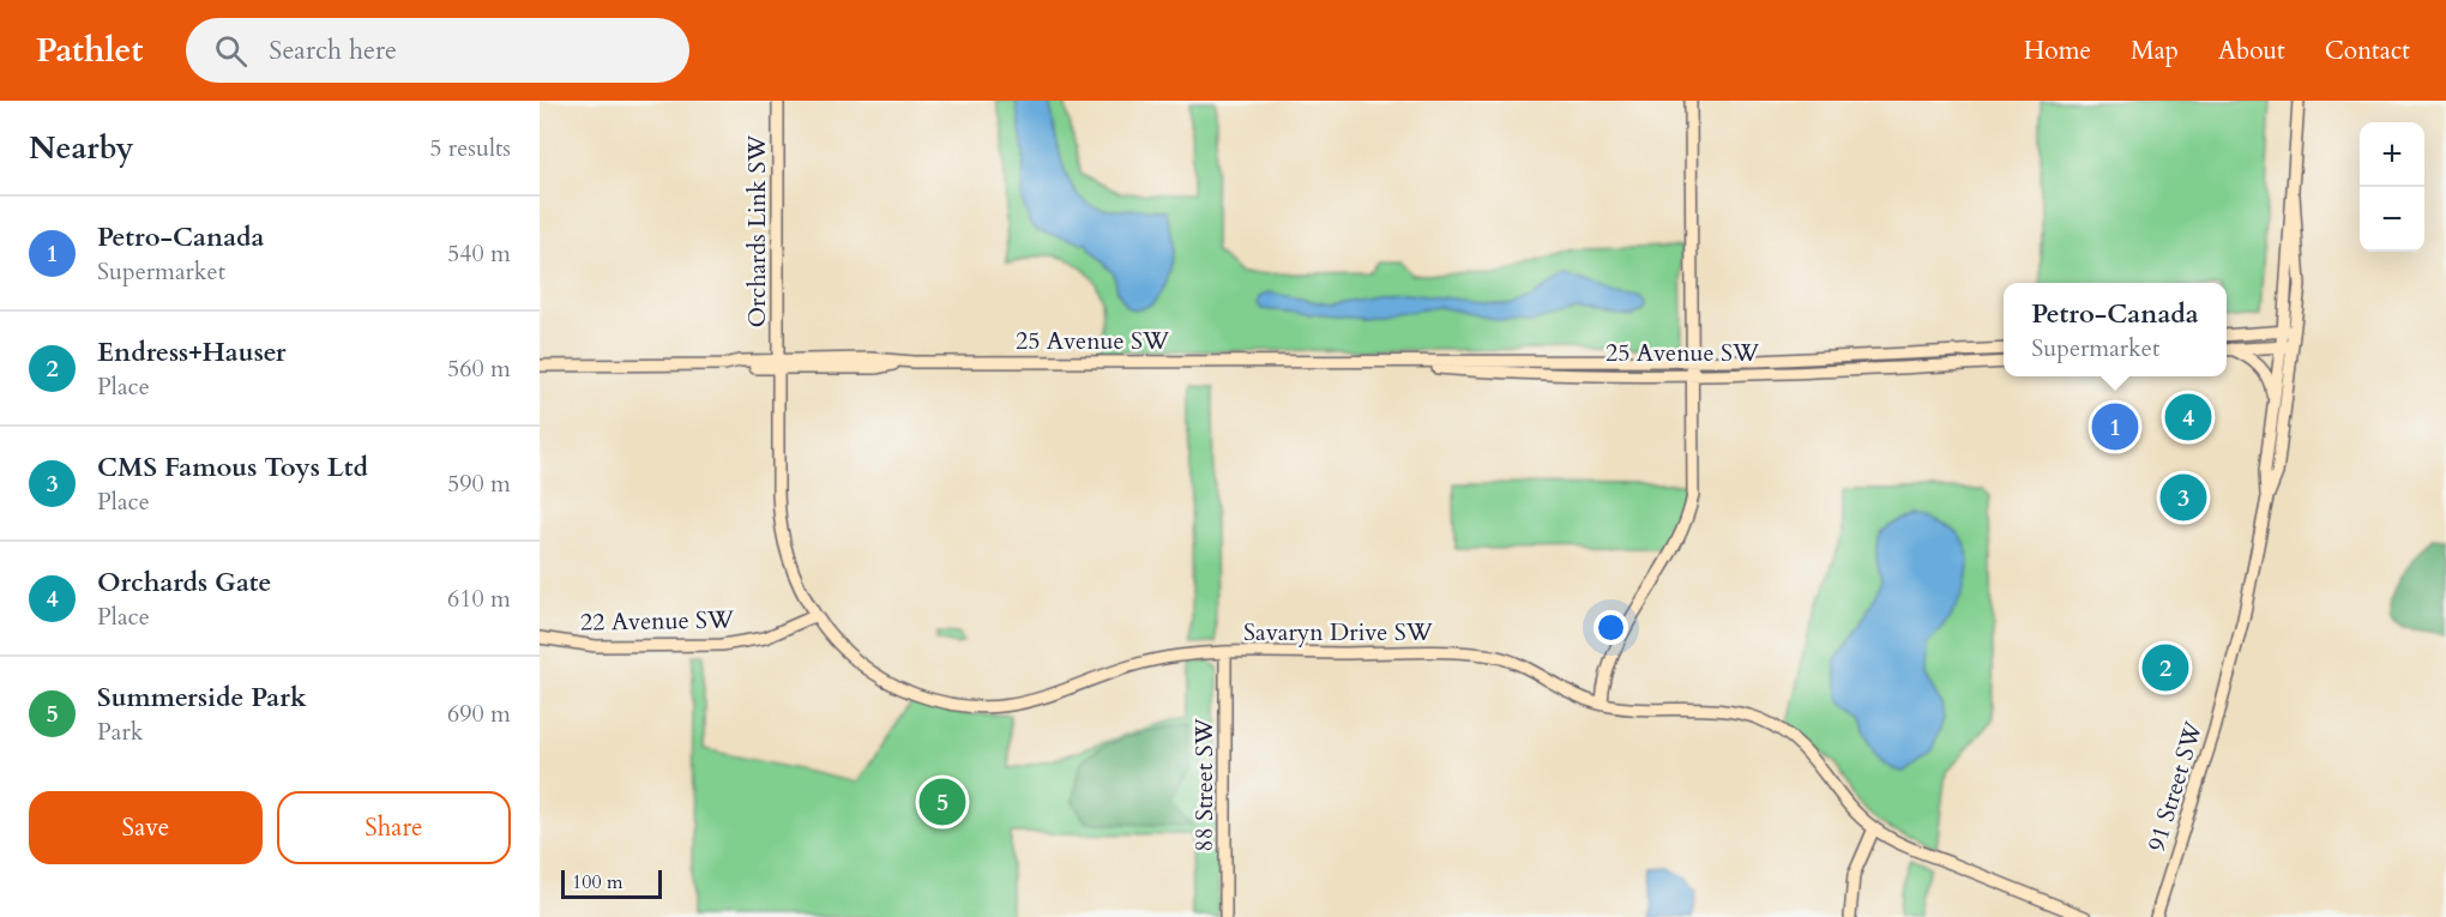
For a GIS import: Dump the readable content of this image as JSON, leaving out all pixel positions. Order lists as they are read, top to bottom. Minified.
{"streets":{"main road":["Orchards Link SW","25 Avenue SW","22 Avenue SW","Savaryn Drive SW","88 Street SW","91 Street SW"]},"crossings":[["Orchards Link SW","25 Avenue SW"],["Orchards Link SW","Savaryn Drive SW"],["25 Avenue SW","Savaryn Drive SW"],["22 Avenue SW","Savaryn Drive SW"],["Savaryn Drive SW","88 Street SW"]],"scale_bar":"100 m","page":{"header":"Pathlet","search":"Search here","nav":["Home","Map","About","Contact"],"heading":["Nearby","5 results"],"map_buttons":["+","−"],"list":[{"mark":"1","name":"Petro-Canada","note":"Supermarket","value":"540 m"},{"mark":"2","name":"Endress+Hauser","note":"Place","value":"560 m"},{"mark":"3","name":"CMS Famous Toys Ltd","note":"Place","value":"590 m"},{"mark":"4","name":"Orchards Gate","note":"Place","value":"610 m"},{"mark":"5","name":"Summerside Park","note":"Park","value":"690 m"}],"popup":["Petro-Canada","Supermarket"],"pins":["4","1","3","2","5"],"buttons":["Save","Share"],"scale":"100 m"}}
